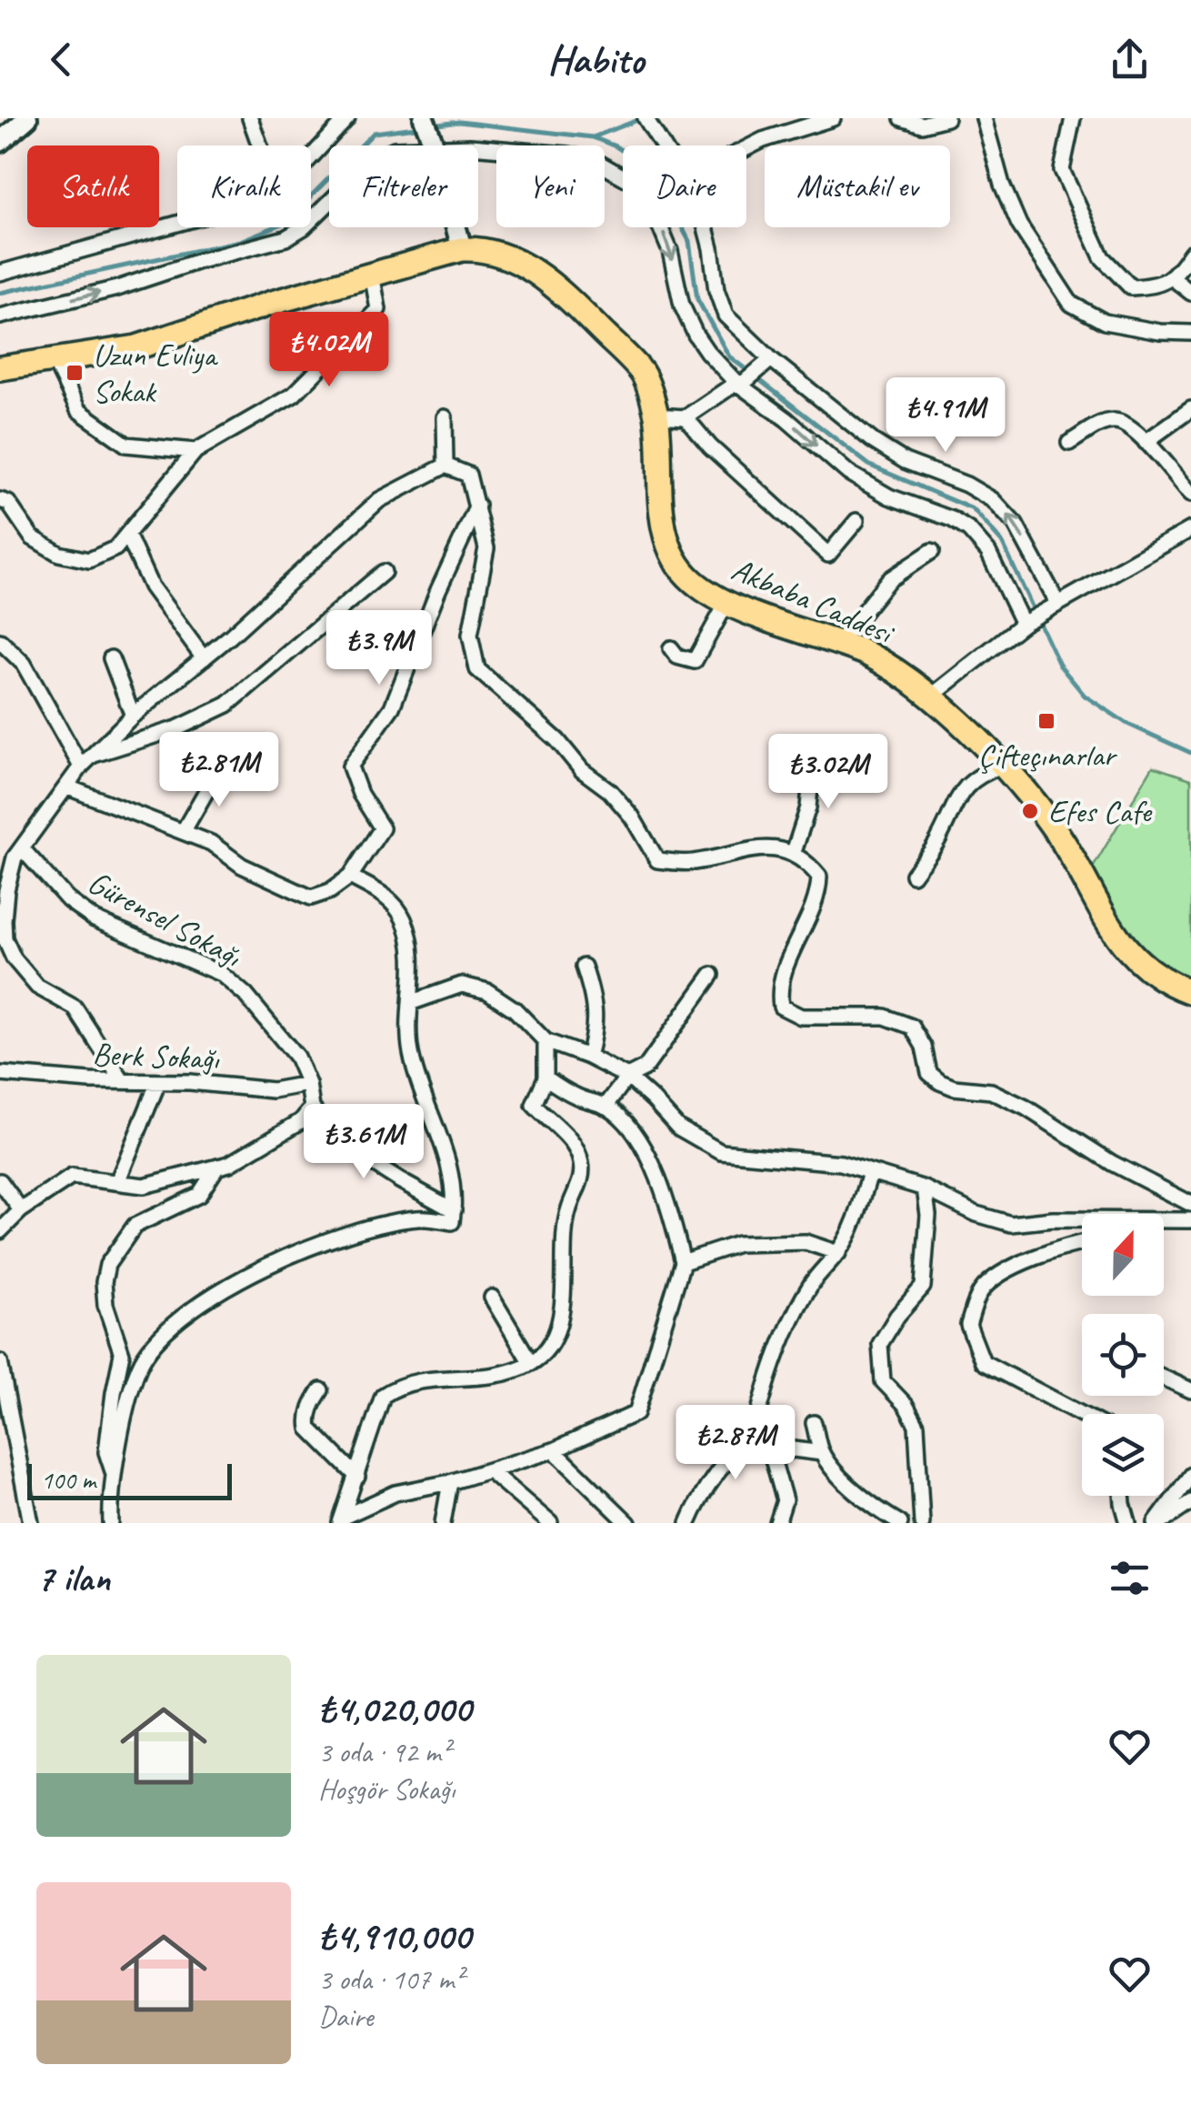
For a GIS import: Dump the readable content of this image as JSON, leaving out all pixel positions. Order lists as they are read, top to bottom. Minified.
{"streets":{"main road":["Akbaba Caddesi"],"street":["Gürensel Sokağı","Berk Sokağı"]},"crossings":[["Gürensel Sokağı","Berk Sokağı"]],"places":{"transit":["Uzun Evliya Sokak","Çifteçınarlar"],"other":["Efes Cafe"]},"scale_bar":"100 m","north":"top","page":{"header":"Habito","chip":["Satılık","Kiralık","Filtreler","Yeni","Daire","Müstakil ev"],"price":["₺4.02M","₺4.91M","₺3.9M","₺2.81M","₺3.02M","₺3.61M","₺2.87M"],"scale":"100 m","heading":"7 ilan","list":[{"name":"₺4,020,000","note":"3 oda · 92 m² · Hoşgör Sokağı"},{"name":"₺4,910,000","note":"3 oda · 107 m² · Daire"}]}}
